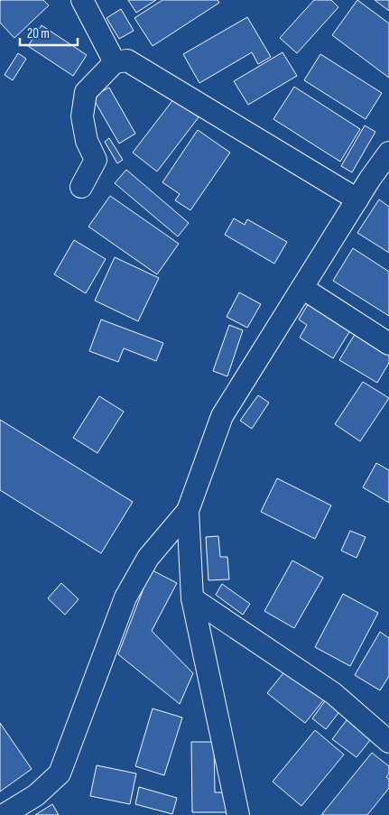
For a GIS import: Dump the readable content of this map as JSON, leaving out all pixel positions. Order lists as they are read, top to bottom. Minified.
{"scale_bar":"20 m"}
